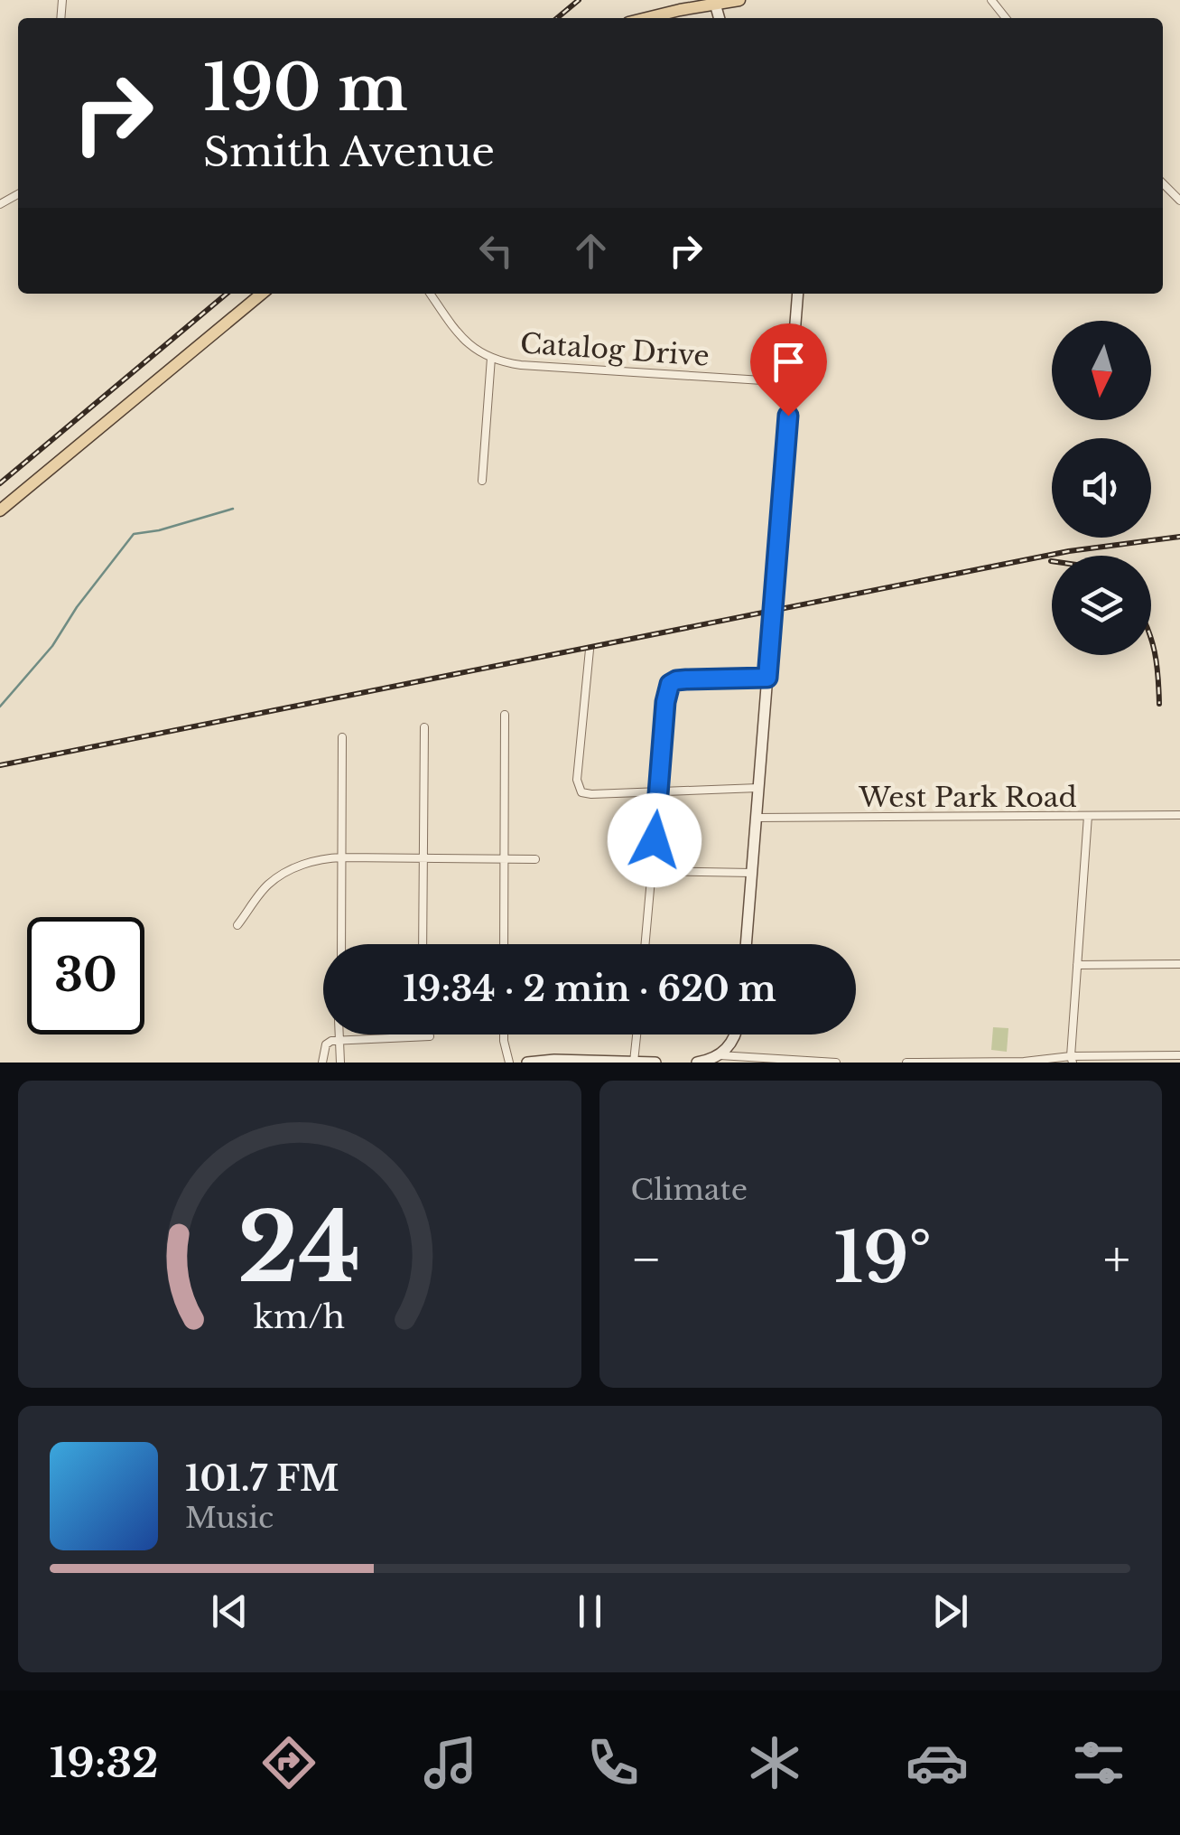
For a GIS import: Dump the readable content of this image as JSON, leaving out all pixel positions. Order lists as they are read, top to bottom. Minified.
{"streets":{"street":["Catalog Drive","West Park Road"]},"north":"bottom","page":{"turn":["190 m","Smith Avenue"],"limit":"30","trip":"19:34 · 2 min · 620 m","tile":"Climate","heat":["−","19°","+"],"song":["101.7 FM","Music"],"tabs":"19:32","gauge":["24","km/h"]}}
